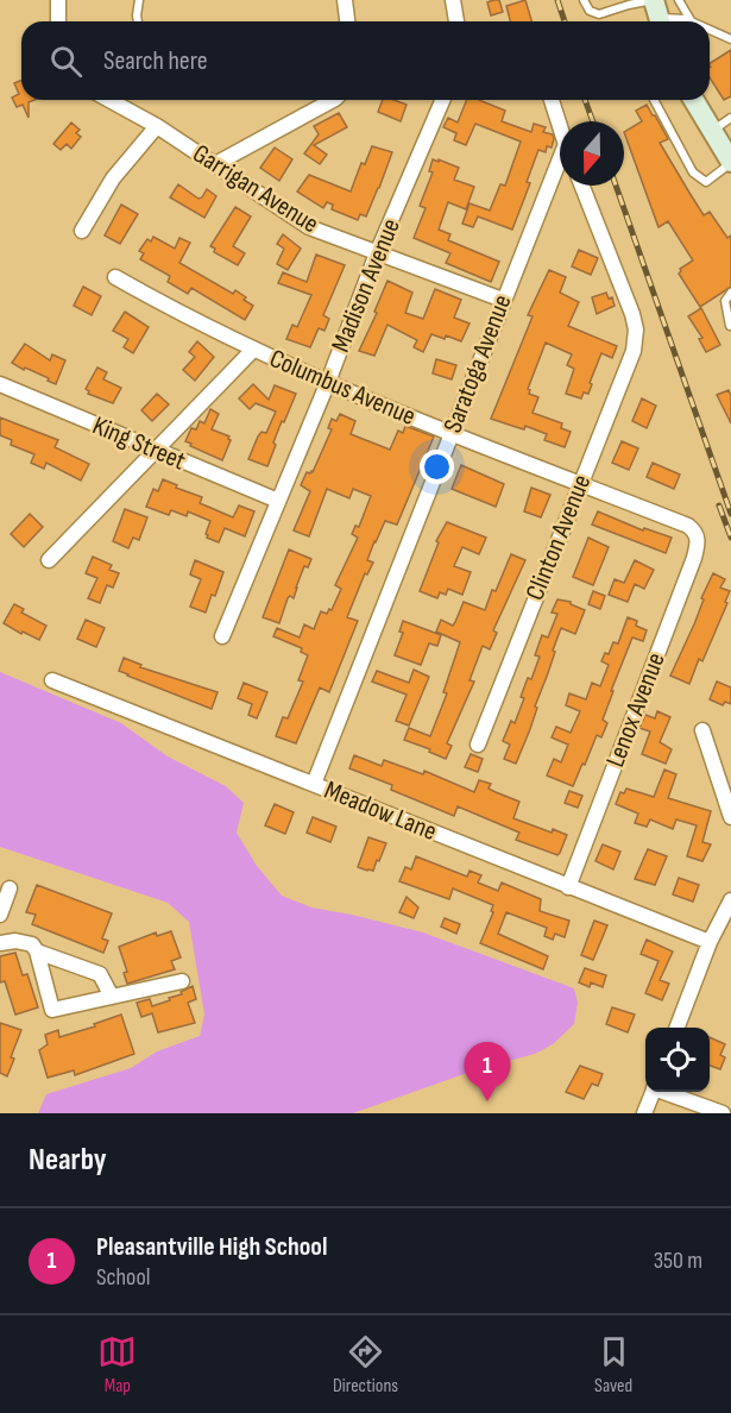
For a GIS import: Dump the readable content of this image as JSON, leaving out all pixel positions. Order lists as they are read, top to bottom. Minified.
{"streets":{"street":["Garrigan Avenue","Madison Avenue","Saratoga Avenue","Columbus Avenue","King Street","Clinton Avenue","Lenox Avenue","Meadow Lane"]},"crossings":[["Garrigan Avenue","Madison Avenue"],["Garrigan Avenue","Saratoga Avenue"],["Madison Avenue","Columbus Avenue"],["Madison Avenue","King Street"],["Saratoga Avenue","Columbus Avenue"],["Saratoga Avenue","Meadow Lane"],["Columbus Avenue","Clinton Avenue"],["Columbus Avenue","Lenox Avenue"],["Lenox Avenue","Meadow Lane"]],"north":"bottom","page":{"search":"Search here","pins":"1","heading":"Nearby","list":[{"mark":"1","name":"Pleasantville High School","note":"School","value":"350 m"}],"nav":["Map","Directions","Saved"]}}
